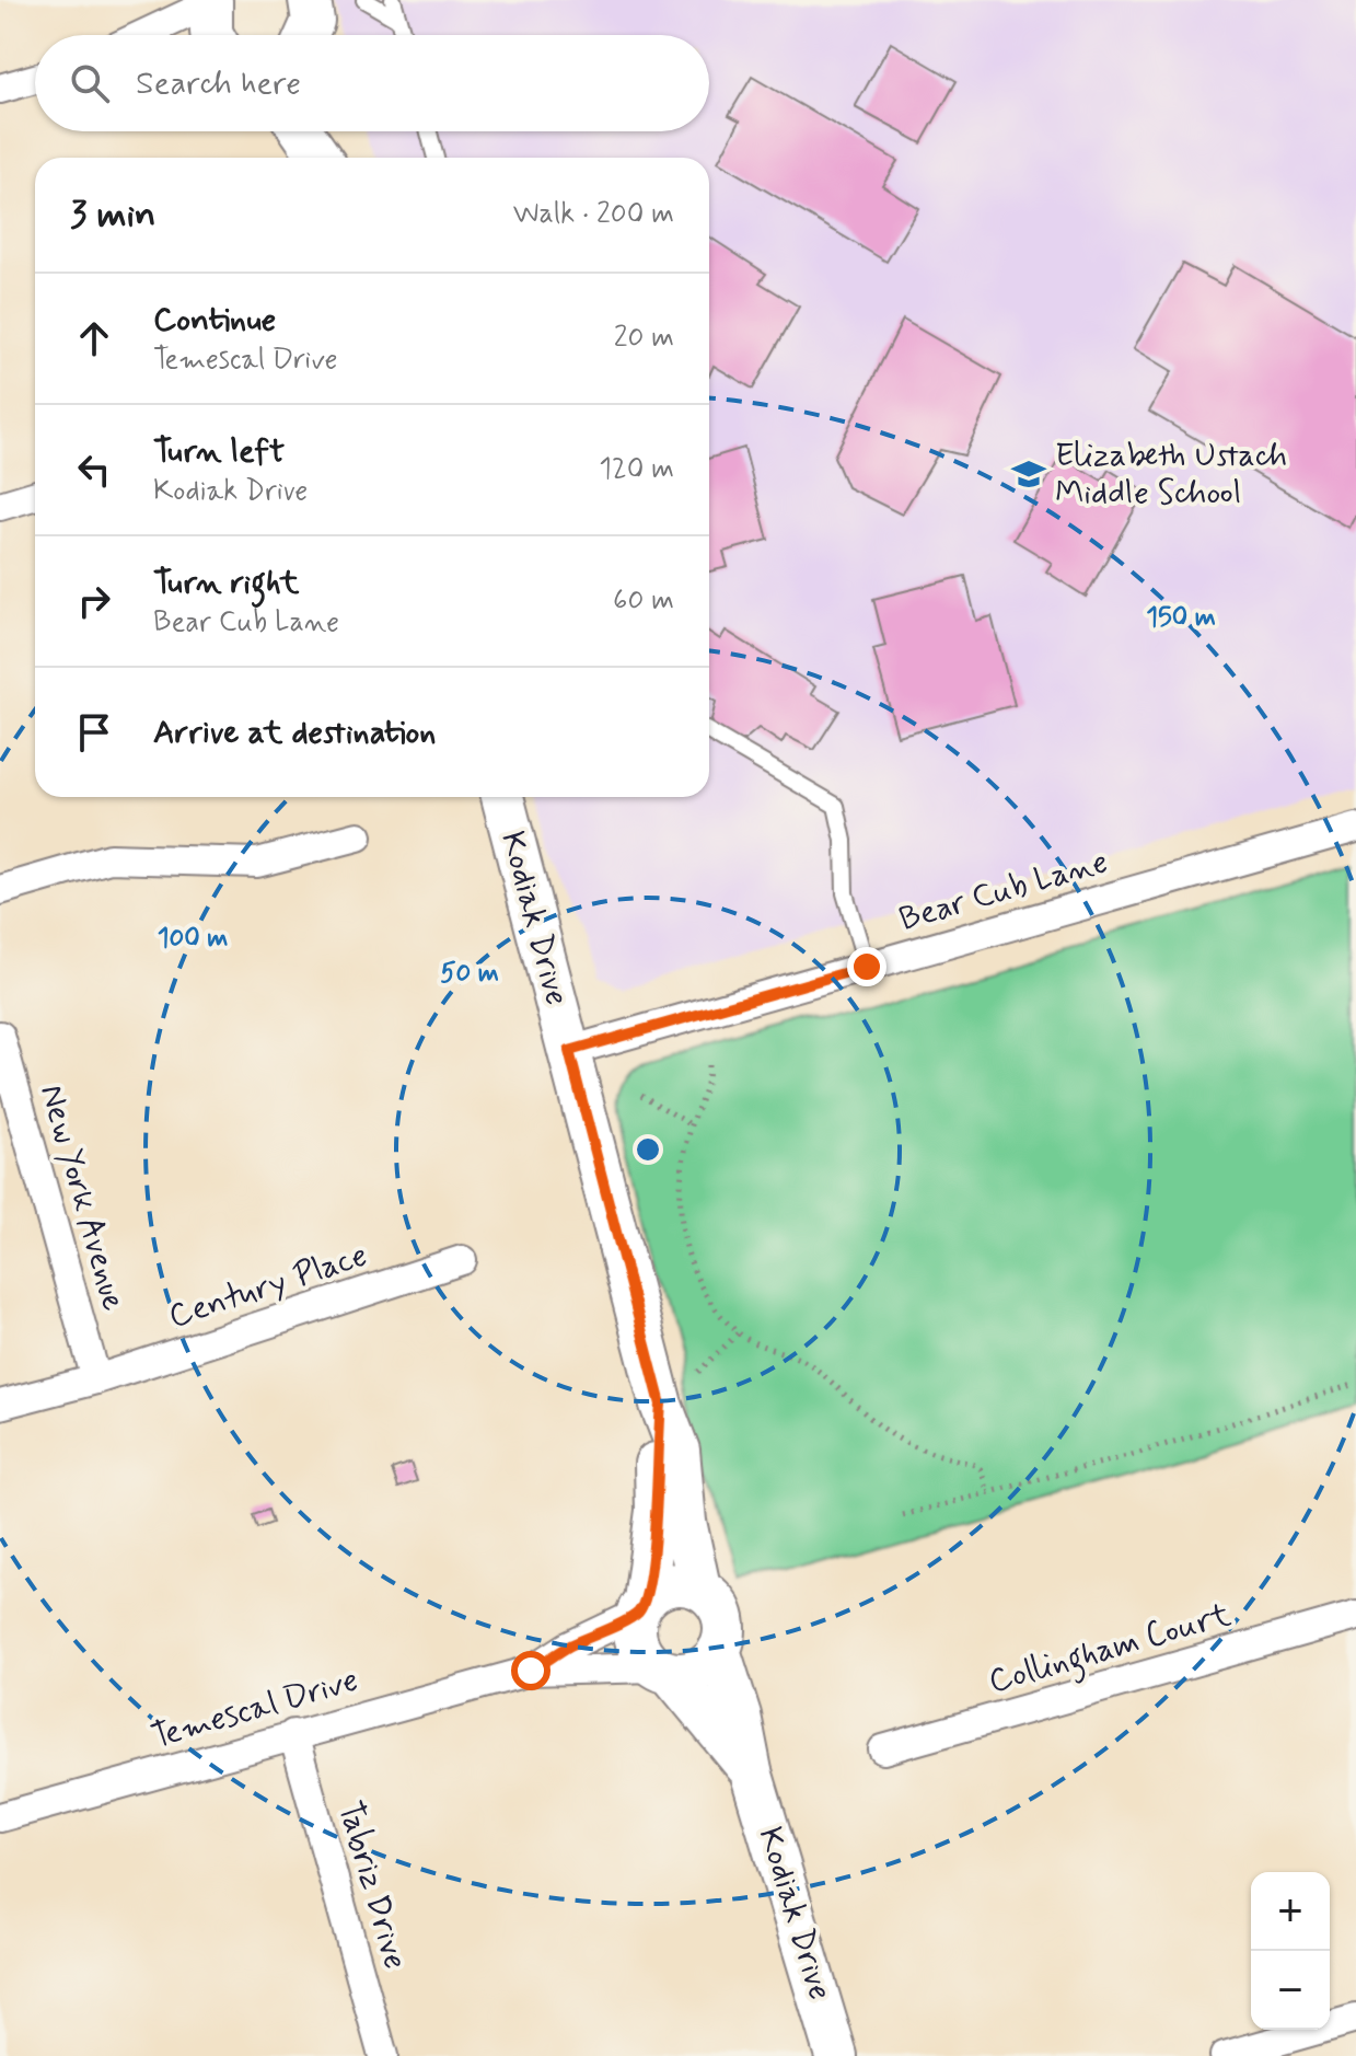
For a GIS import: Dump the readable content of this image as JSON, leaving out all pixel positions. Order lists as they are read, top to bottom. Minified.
{"streets":{"street":["Bear Cub Lane","Kodiak Drive","New York Avenue","Century Place","Collingham Court","Temescal Drive","Tabriz Drive"]},"crossings":[["Bear Cub Lane","Kodiak Drive"],["Kodiak Drive","Temescal Drive"],["New York Avenue","Century Place"],["Temescal Drive","Tabriz Drive"]],"places":{"school or university":["Elizabeth Ustach Middle School"]},"page":{"search":"Search here","heading":["3 min","Walk · 200 m"],"list":[["Continue","Temescal Drive","20 m"],["Turn left","Kodiak Drive","120 m"],["Turn right","Bear Cub Lane","60 m"],"Arrive at destination"],"map_buttons":["+","−"]},"rings":["150 m","100 m","50 m"]}
